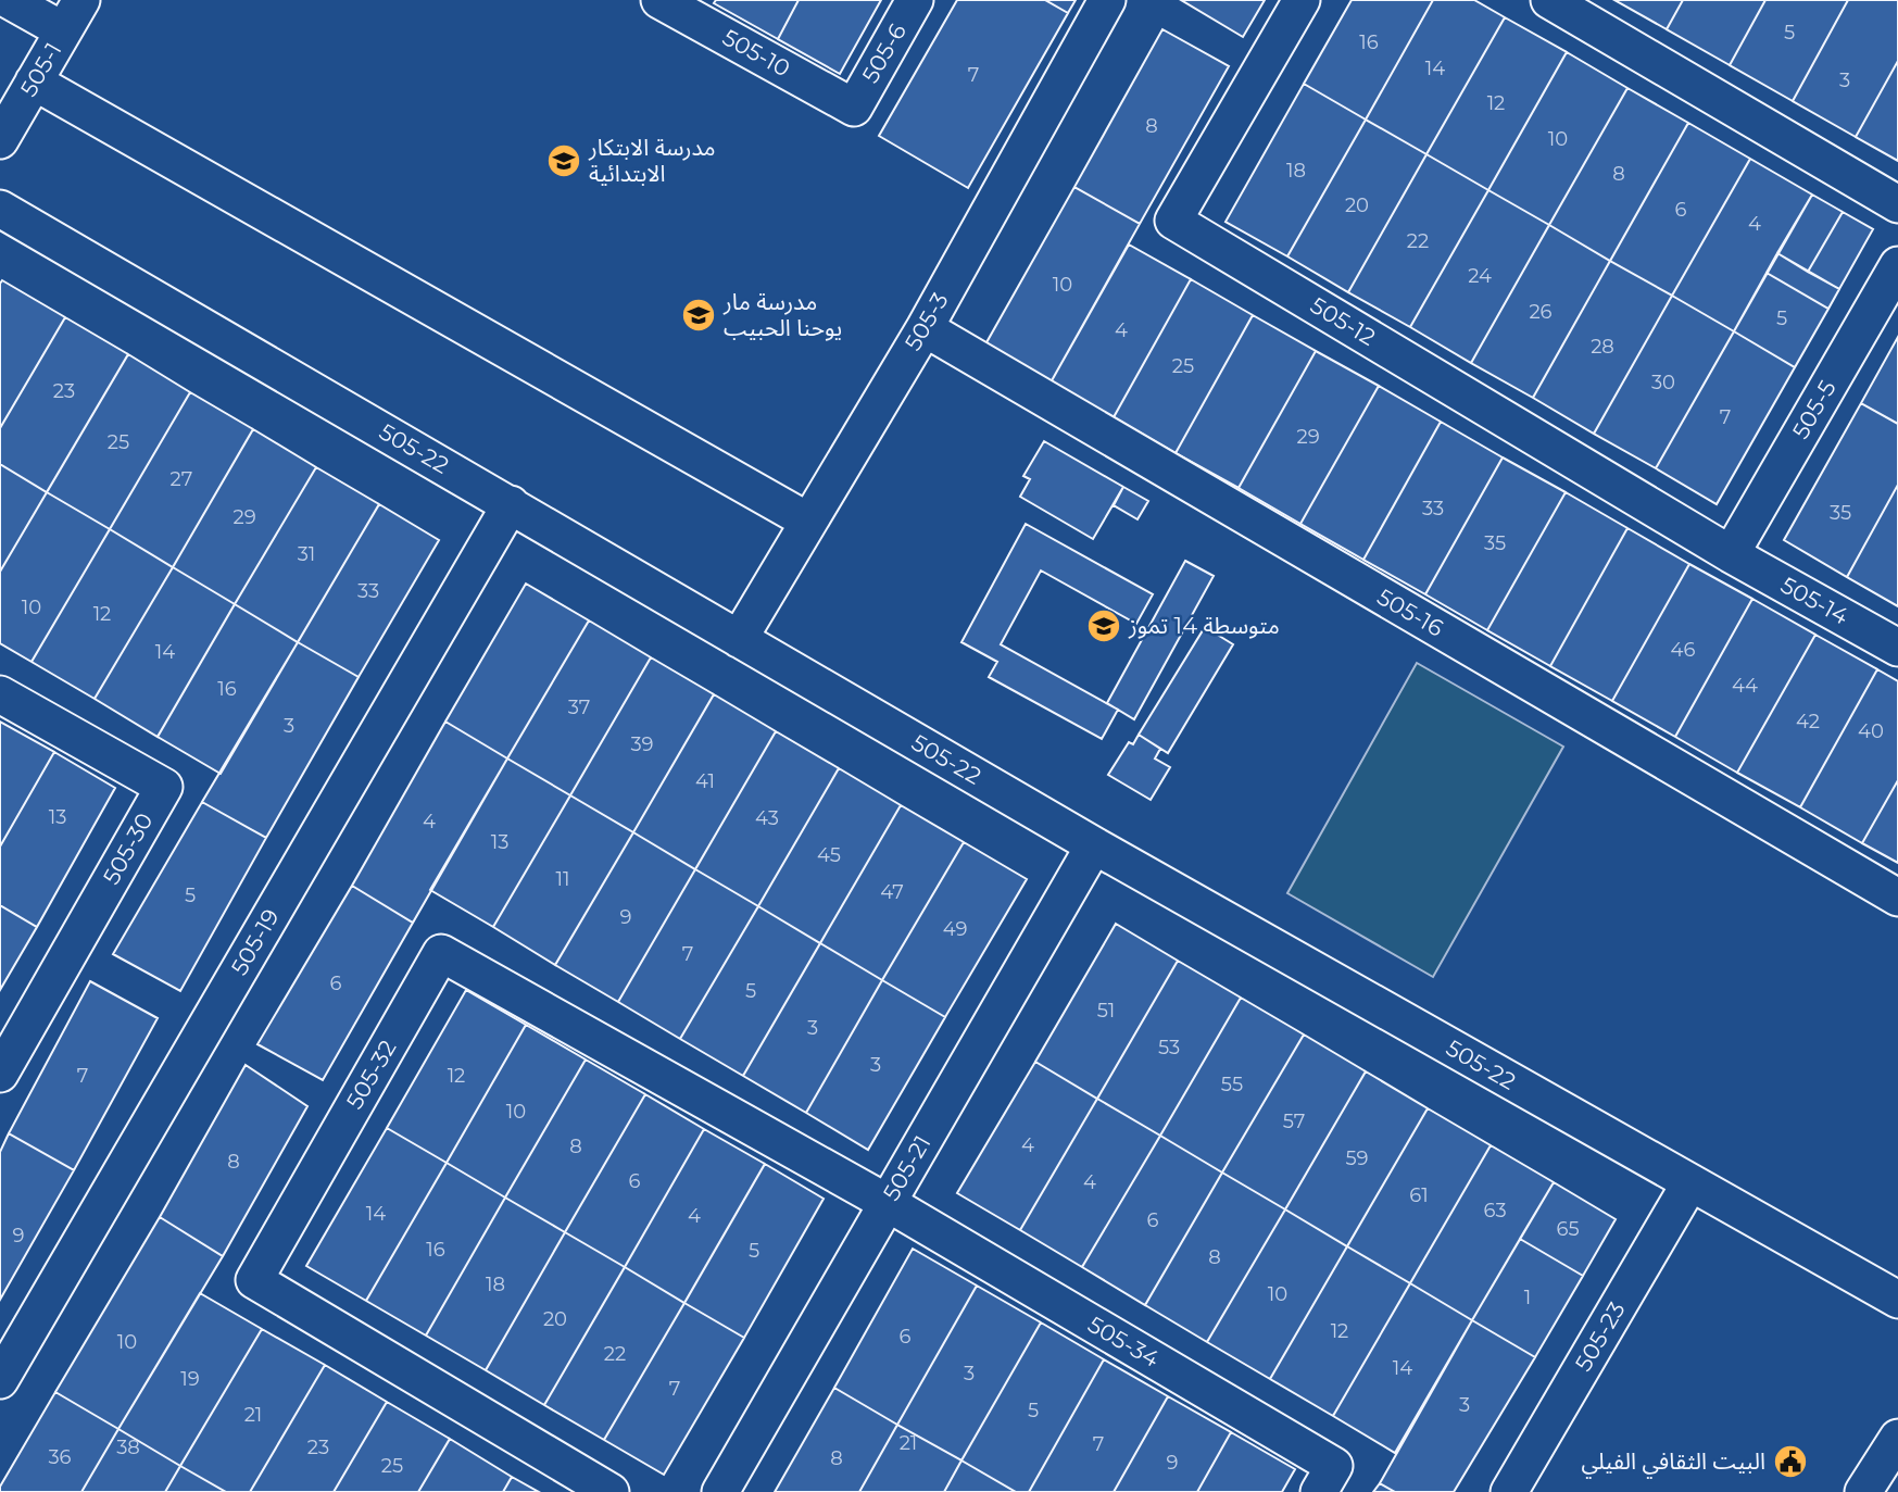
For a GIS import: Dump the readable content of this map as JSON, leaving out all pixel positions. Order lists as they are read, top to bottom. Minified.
{"streets":{"street":["505-10","505-6","505-1","505-3","505-12","505-5","505-22","505-14","505-16","505-30","505-19","505-32","505-21","505-23","505-34"]},"crossings":[["505-10","505-6"],["505-3","505-22"],["505-3","505-16"],["505-12","505-5"],["505-12","505-14"],["505-5","505-14"],["505-22","505-19"],["505-22","505-21"],["505-22","505-23"],["505-32","505-21"],["505-32","505-34"],["505-21","505-34"]],"places":{"school or university":["مدرسة الابتكار الابتدائية","مدرسة مار يوحنا الحبيب","متوسطة 14 تموز"],"public building":["البيت الثقافي الفيلي"]},"house_numbers":["5","16","14","7","3","12","8","10","18","8","20","6","4","22","24","10","26","5","4","28","25","30","23","7","29","25","27","33","35","29","35","31","33","10","12","46","14","44","16","37","42","3","40","39","41","13","43","4","13","45","11","47","5","9","49","7","6","5","51","3","53","3","7","12","55","10","57","4","8","59","8","6","4","61","63","14","4","6","65","9","16","5","8","18","10","1","20","12","6","10","22","14","3","19","7","3","5","21","21","7","38","23","36","8","9","25"]}
